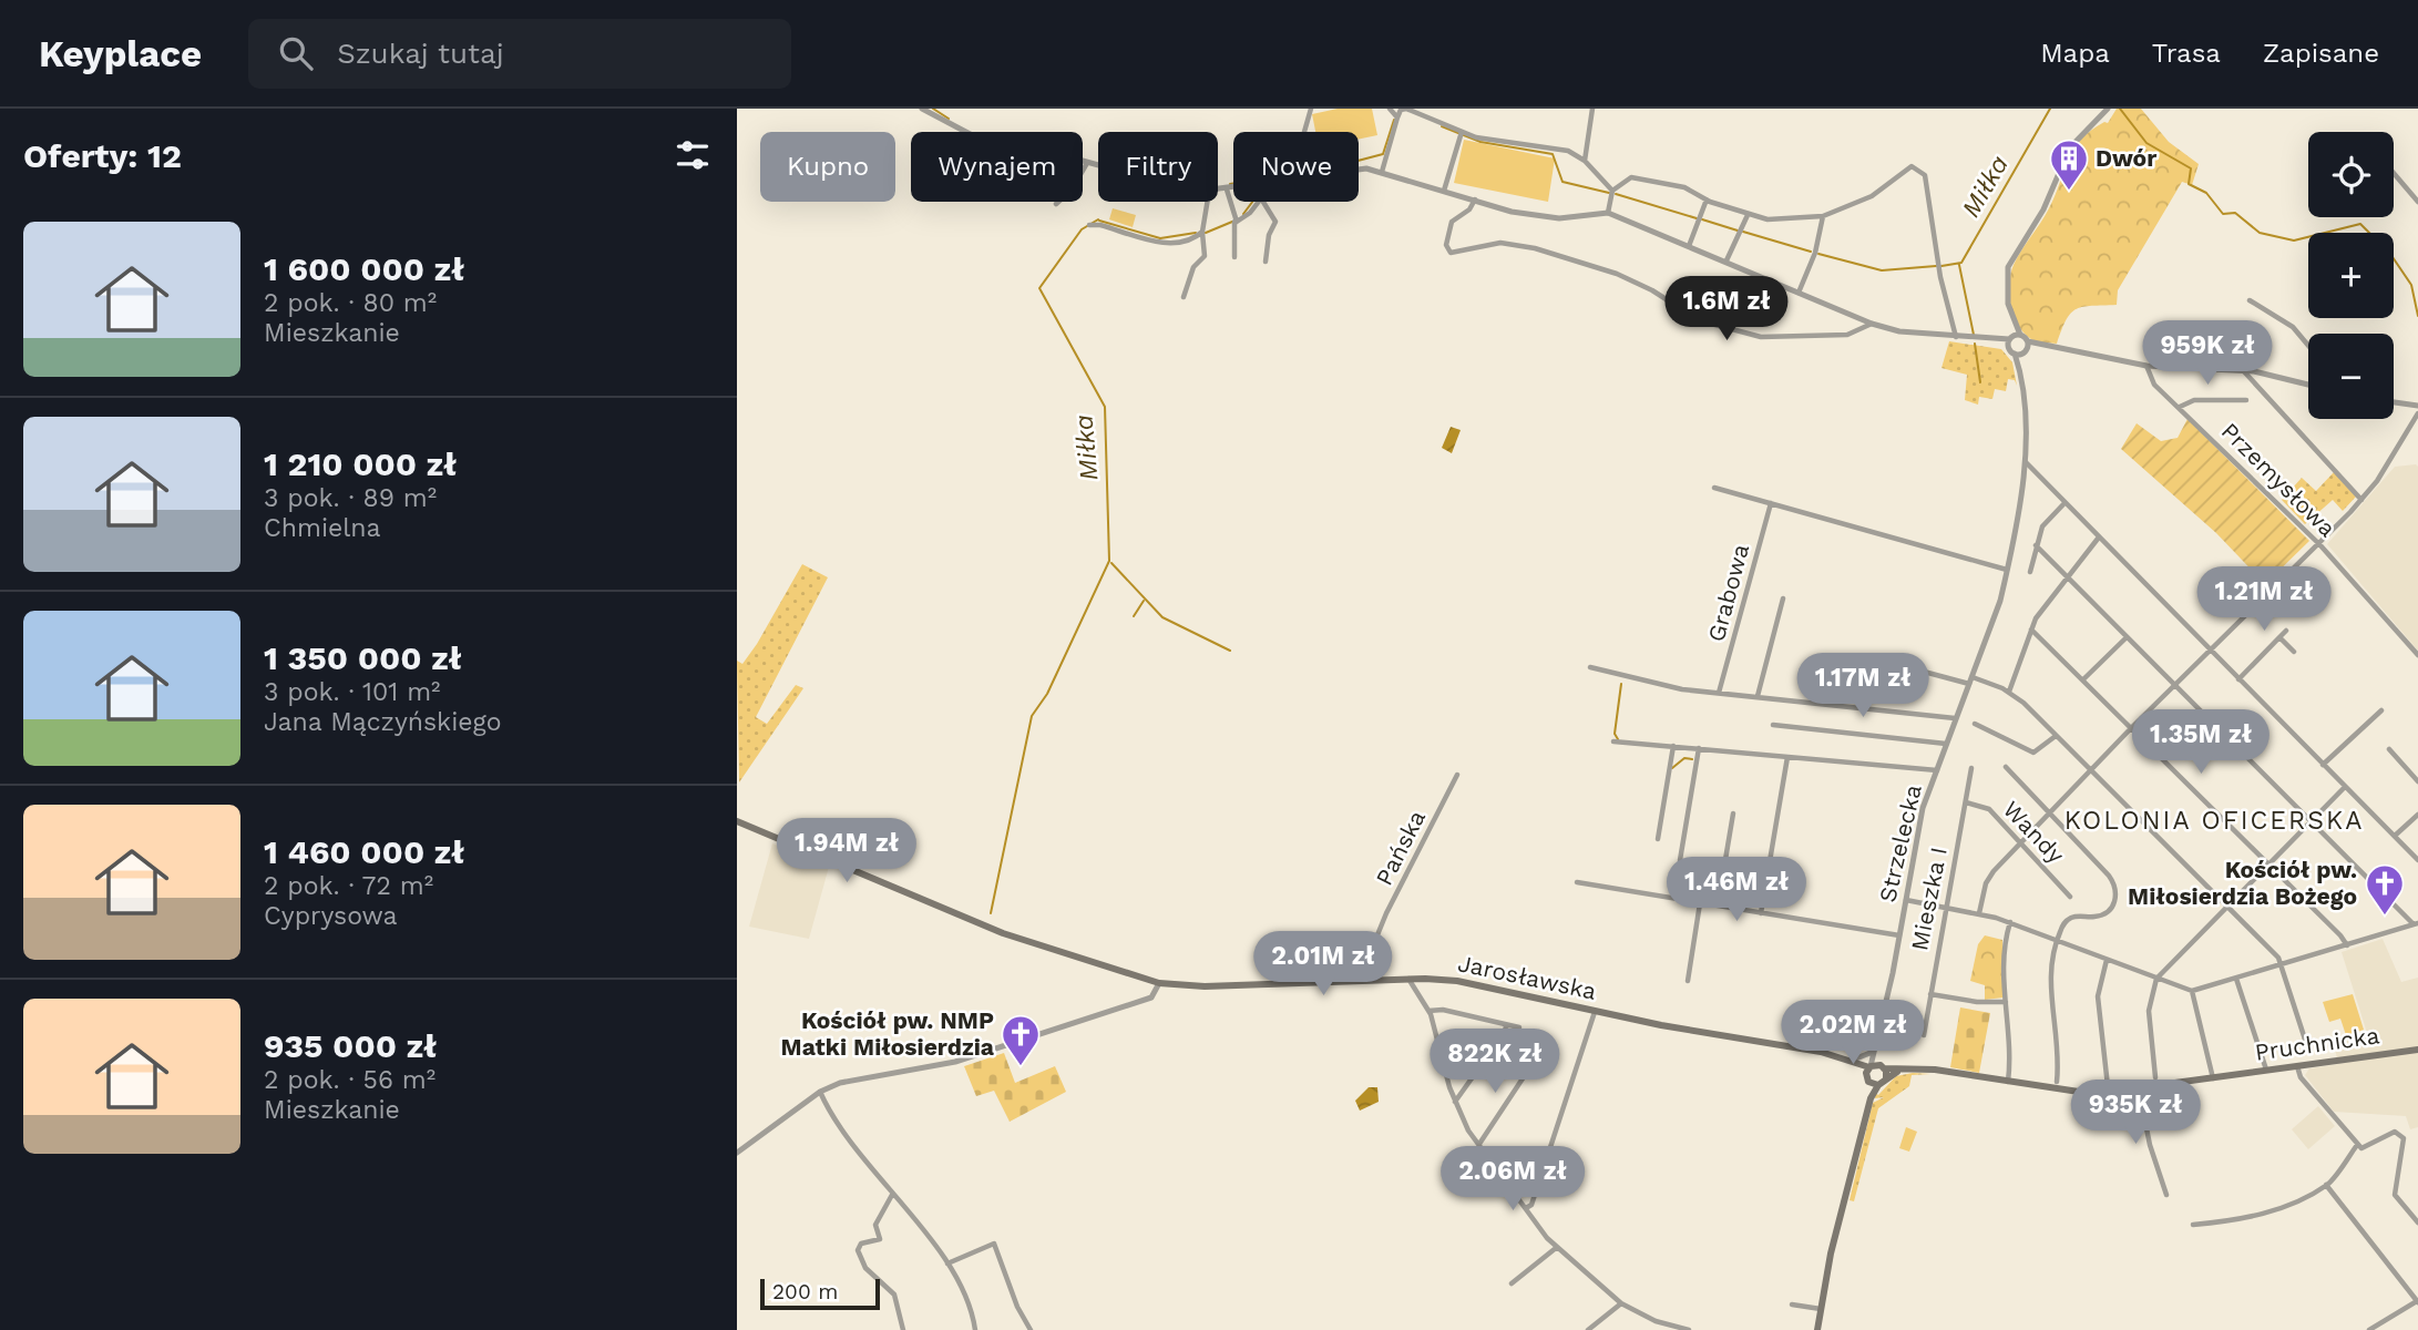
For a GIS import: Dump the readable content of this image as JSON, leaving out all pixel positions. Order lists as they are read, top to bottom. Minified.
{"streets":{"main road":["Jarosławska","Pruchnicka"],"street":["Przemysłowa","Grabowa","Wandy","Strzelecka","Pańska","Mieszka I"]},"crossings":[["Wandy","Mieszka I"],["Strzelecka","Jarosławska"],["Strzelecka","Pruchnicka"],["Pańska","Jarosławska"],["Jarosławska","Pruchnicka"]],"districts":["KOLONIA OFICERSKA"],"water":["Miłka"],"places":{"building":["Dwór"],"church":["Kościół pw. Miłosierdzia Bożego","Kościół pw. NMP Matki Miłosierdzia"]},"scale_bar":"200 m","page":{"header":"Keyplace","search":"Szukaj tutaj","nav":["Mapa","Trasa","Zapisane"],"heading":"Oferty: 12","map_buttons":["+","−"],"chip":["Kupno","Wynajem","Filtry","Nowe"],"list":[{"name":"1 600 000 zł","note":"2 pok. · 80 m² · Mieszkanie"},{"name":"1 210 000 zł","note":"3 pok. · 89 m² · Chmielna"},{"name":"1 350 000 zł","note":"3 pok. · 101 m² · Jana Mączyńskiego"},{"name":"1 460 000 zł","note":"2 pok. · 72 m² · Cyprysowa"},{"name":"935 000 zł","note":"2 pok. · 56 m² · Mieszkanie"}],"price":["1.6M zł","959K zł","1.21M zł","1.17M zł","1.35M zł","1.94M zł","1.46M zł","2.01M zł","2.02M zł","822K zł","935K zł","2.06M zł"],"scale":"200 m"}}
